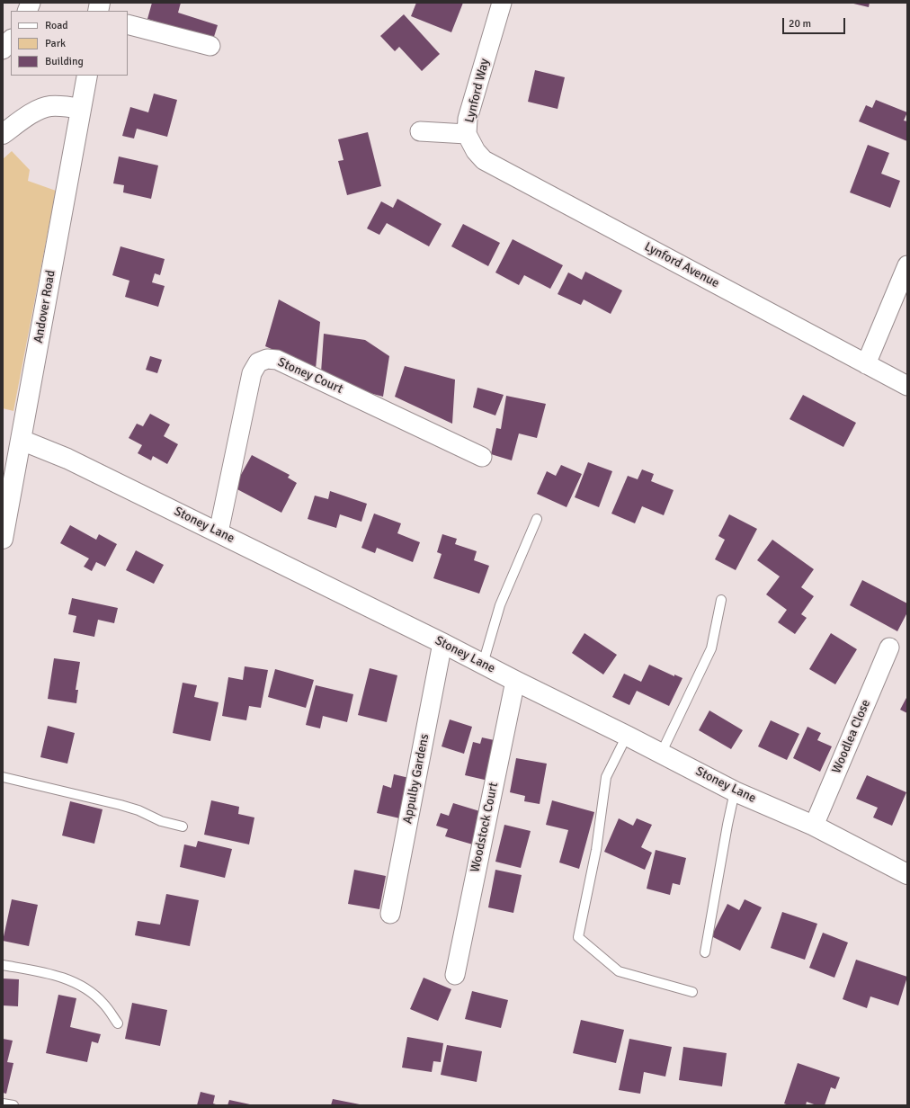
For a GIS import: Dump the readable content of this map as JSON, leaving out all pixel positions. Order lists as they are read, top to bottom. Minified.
{"streets":{"street":["Lynford Way","Lynford Avenue","Andover Road","Stoney Court","Stoney Lane","Woodlea Close","Appulby Gardens","Woodstock Court"]},"crossings":[["Lynford Way","Lynford Avenue"],["Andover Road","Stoney Lane"],["Stoney Court","Stoney Lane"],["Stoney Lane","Woodlea Close"],["Stoney Lane","Appulby Gardens"],["Stoney Lane","Woodstock Court"]],"legend":["Road","Park","Building"],"scale_bar":"20 m"}
